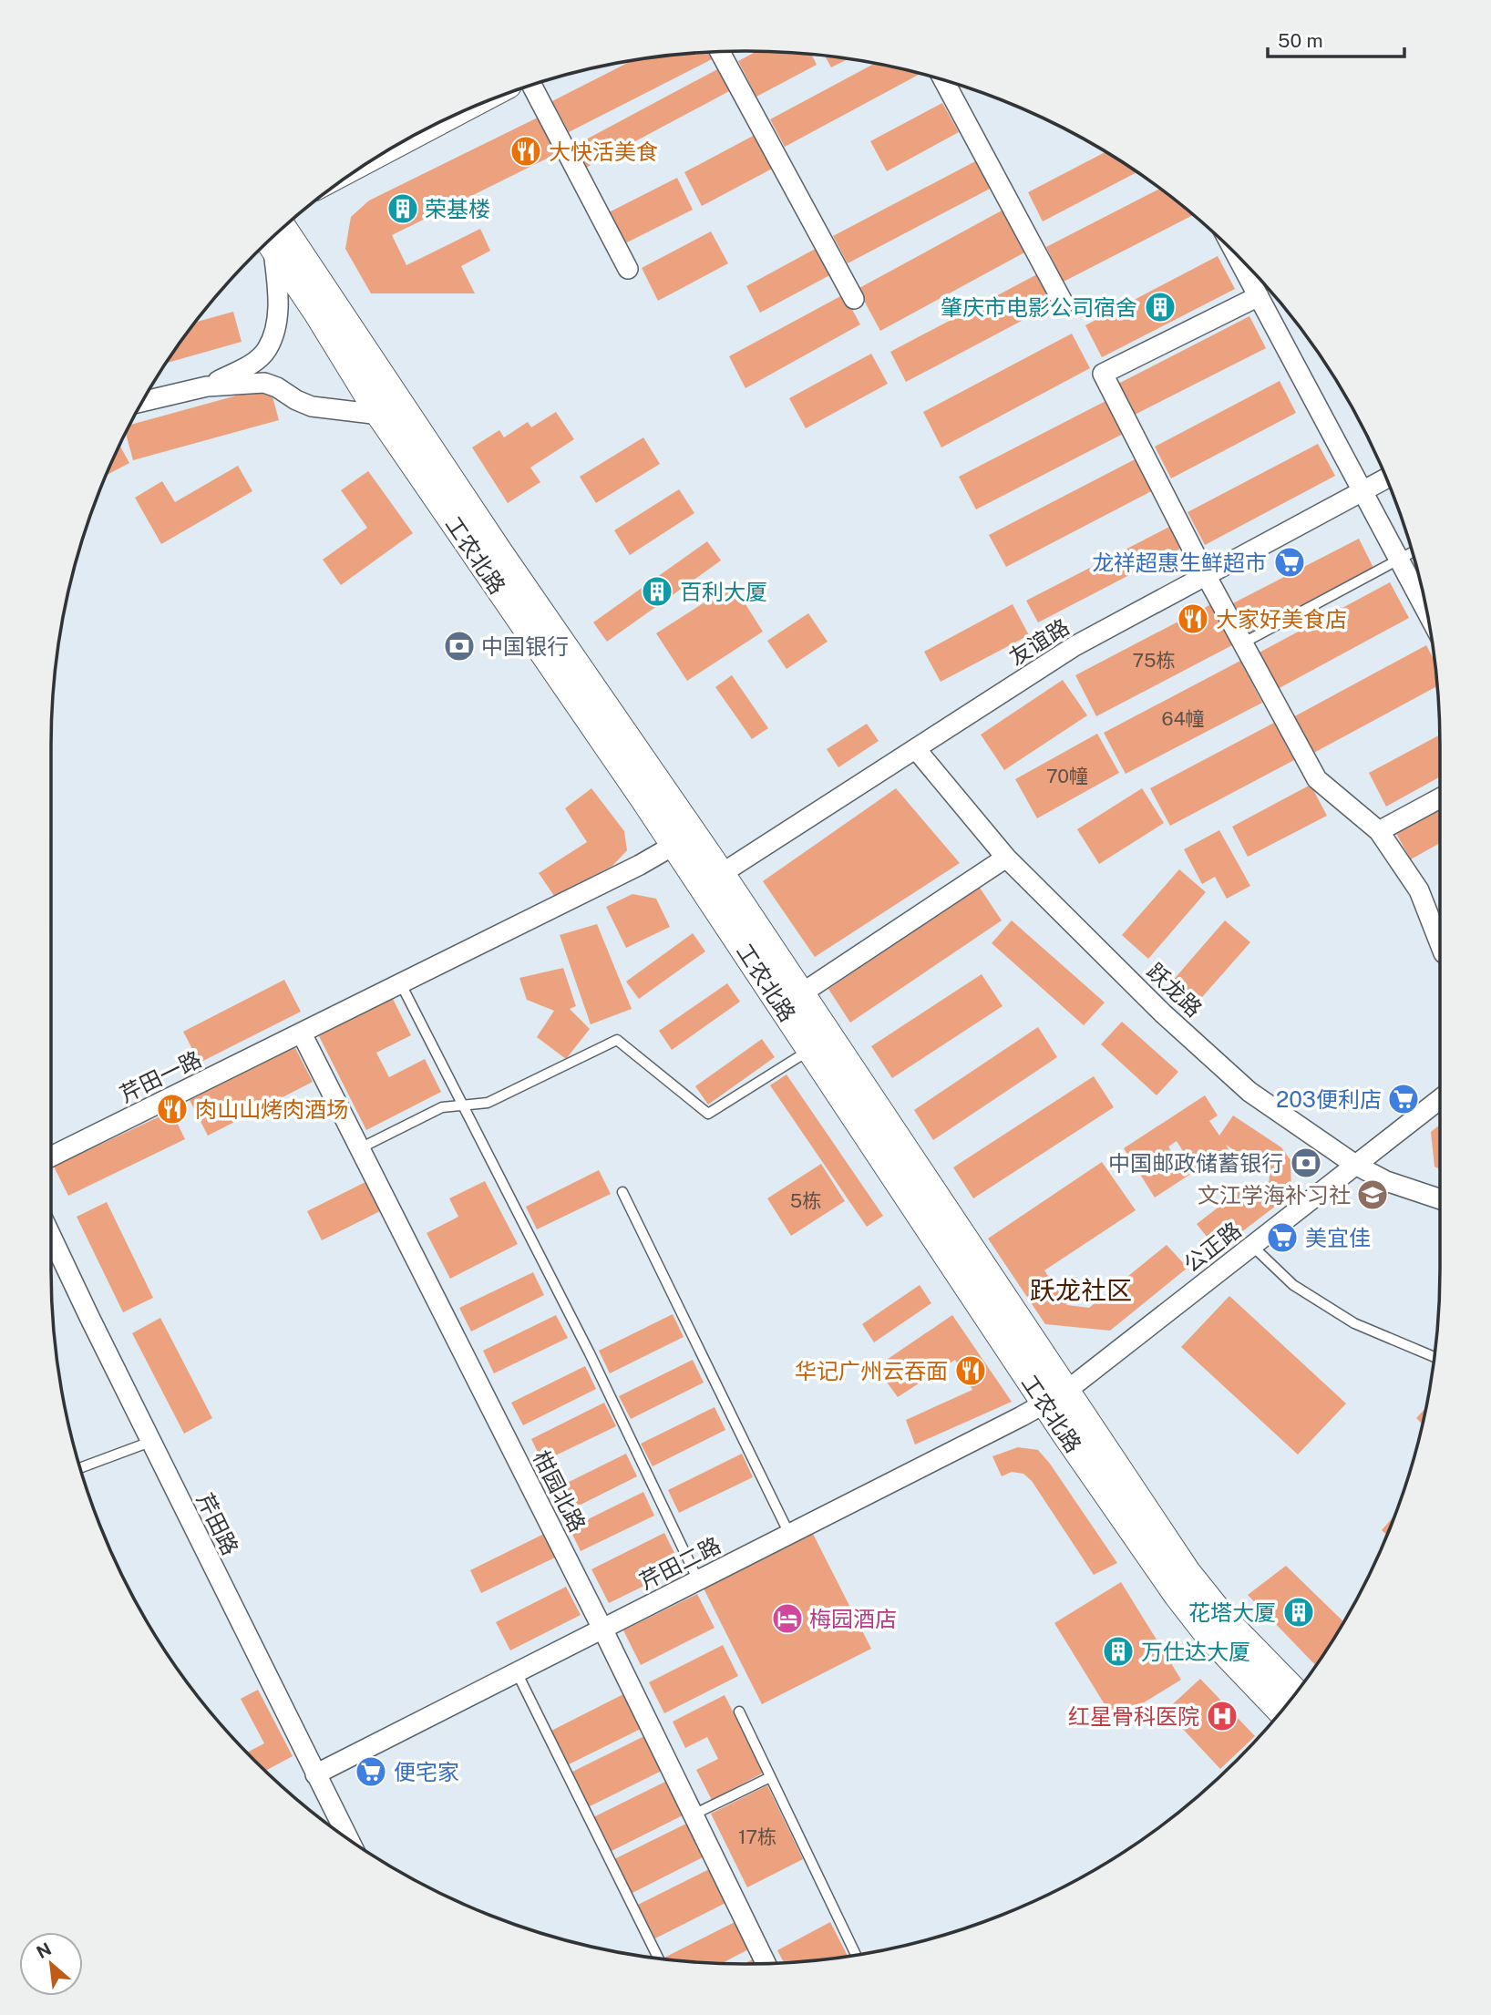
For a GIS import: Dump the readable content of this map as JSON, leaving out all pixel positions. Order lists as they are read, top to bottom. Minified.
{"streets":{"street":["工农北路","友谊路","跃龙路","芹田一路","公正路","柑园北路","芹田路","芹田二路"]},"crossings":[["工农北路","友谊路"],["工农北路","芹田一路"],["工农北路","公正路"],["工农北路","芹田二路"],["友谊路","跃龙路"],["跃龙路","公正路"],["芹田一路","柑园北路"],["公正路","芹田二路"],["柑园北路","芹田二路"],["芹田路","芹田二路"]],"districts":["跃龙社区"],"places":{"restaurant":["大快活美食","大家好美食店","肉山山烤肉酒场","华记广州云吞面"],"building":["荣基楼","肇庆市电影公司宿舍","百利大厦","花塔大厦","万仕达大厦"],"supermarket":["龙祥超惠生鲜超市","203便利店","美宜佳","便宅家"],"bank":["中国银行","中国邮政储蓄银行"],"school or university":["文江学海补习社"],"hotel":["梅园酒店"],"hospital":["红星骨科医院"]},"house_numbers":["75栋","64幢","70幢","5栋","17栋"],"scale_bar":"50 m","north":"top left"}
